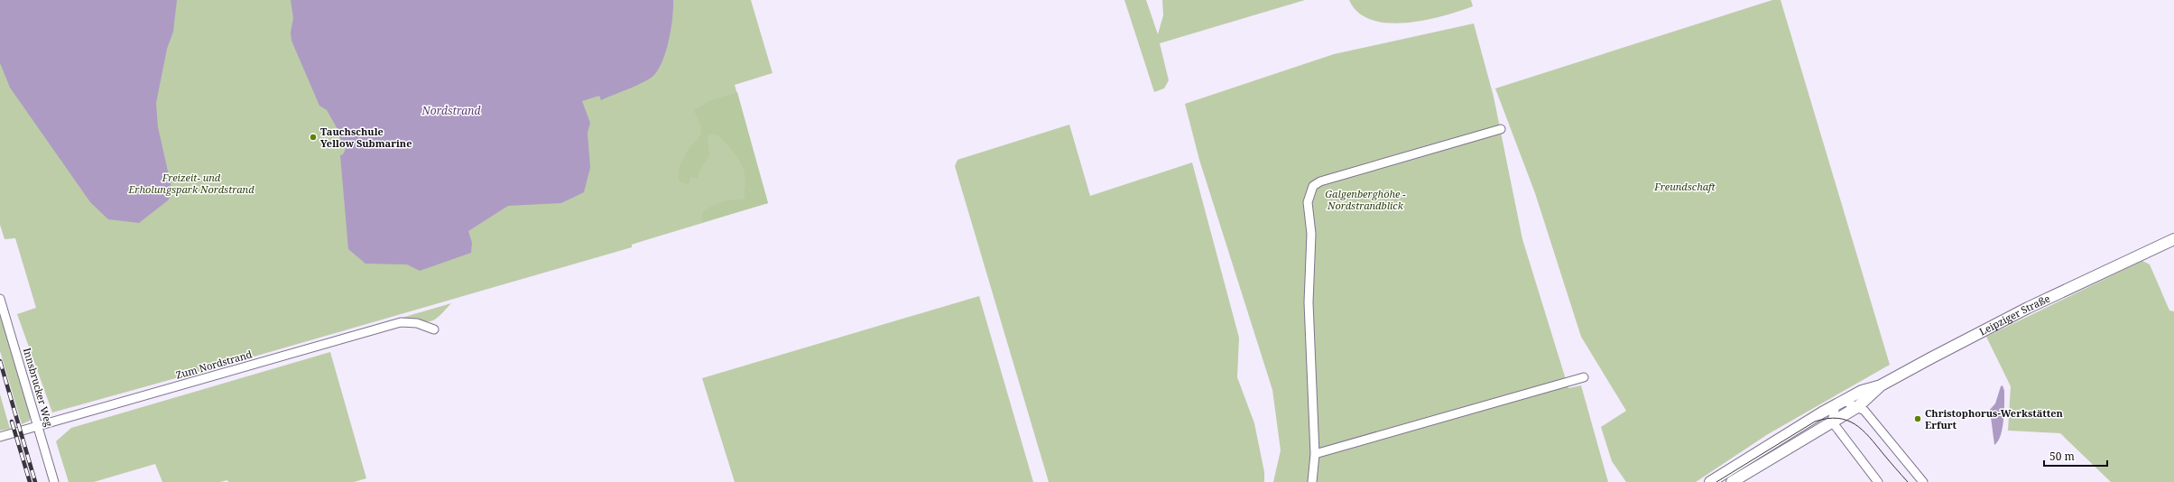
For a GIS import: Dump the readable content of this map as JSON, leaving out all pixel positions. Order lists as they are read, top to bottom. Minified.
{"streets":{"main road":["Leipziger Straße"],"street":["Zum Nordstrand","Innsbrucker Weg"]},"crossings":[["Zum Nordstrand","Innsbrucker Weg"]],"water":["Nordstrand"],"parks":["Freizeit- und Erholungspark Nordstrand","Freundschaft","Galgenberghöhe - Nordstrandblick"],"places":["Tauchschule Yellow Submarine","Christophorus-Werkstätten Erfurt"],"scale_bar":"50 m"}
